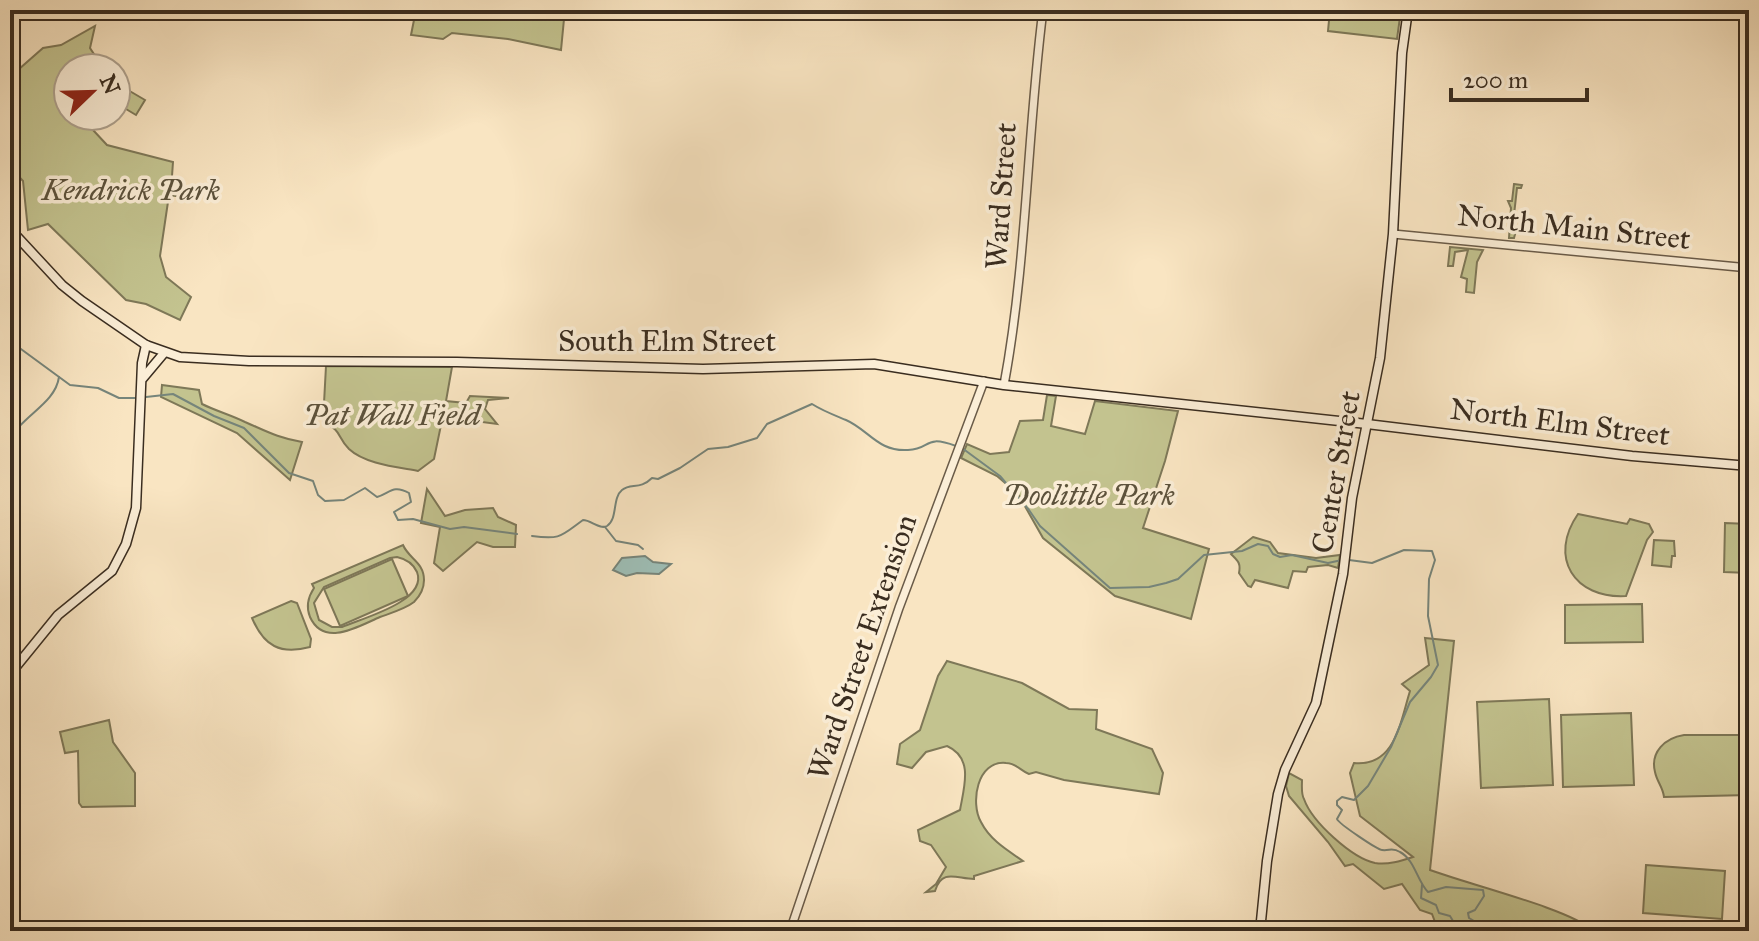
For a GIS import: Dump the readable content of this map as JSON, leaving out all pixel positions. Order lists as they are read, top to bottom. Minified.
{"streets":{"main road":["South Elm Street","North Elm Street","Center Street"],"street":["Ward Street","North Main Street","Ward Street Extension"]},"crossings":[["Ward Street","South Elm Street"],["North Main Street","Center Street"],["South Elm Street","North Elm Street"],["South Elm Street","Center Street"],["South Elm Street","Ward Street Extension"],["North Elm Street","Center Street"]],"parks":["Kendrick Park","Pat Wall Field","Doolittle Park"],"scale_bar":"200 m","north":"top right"}
